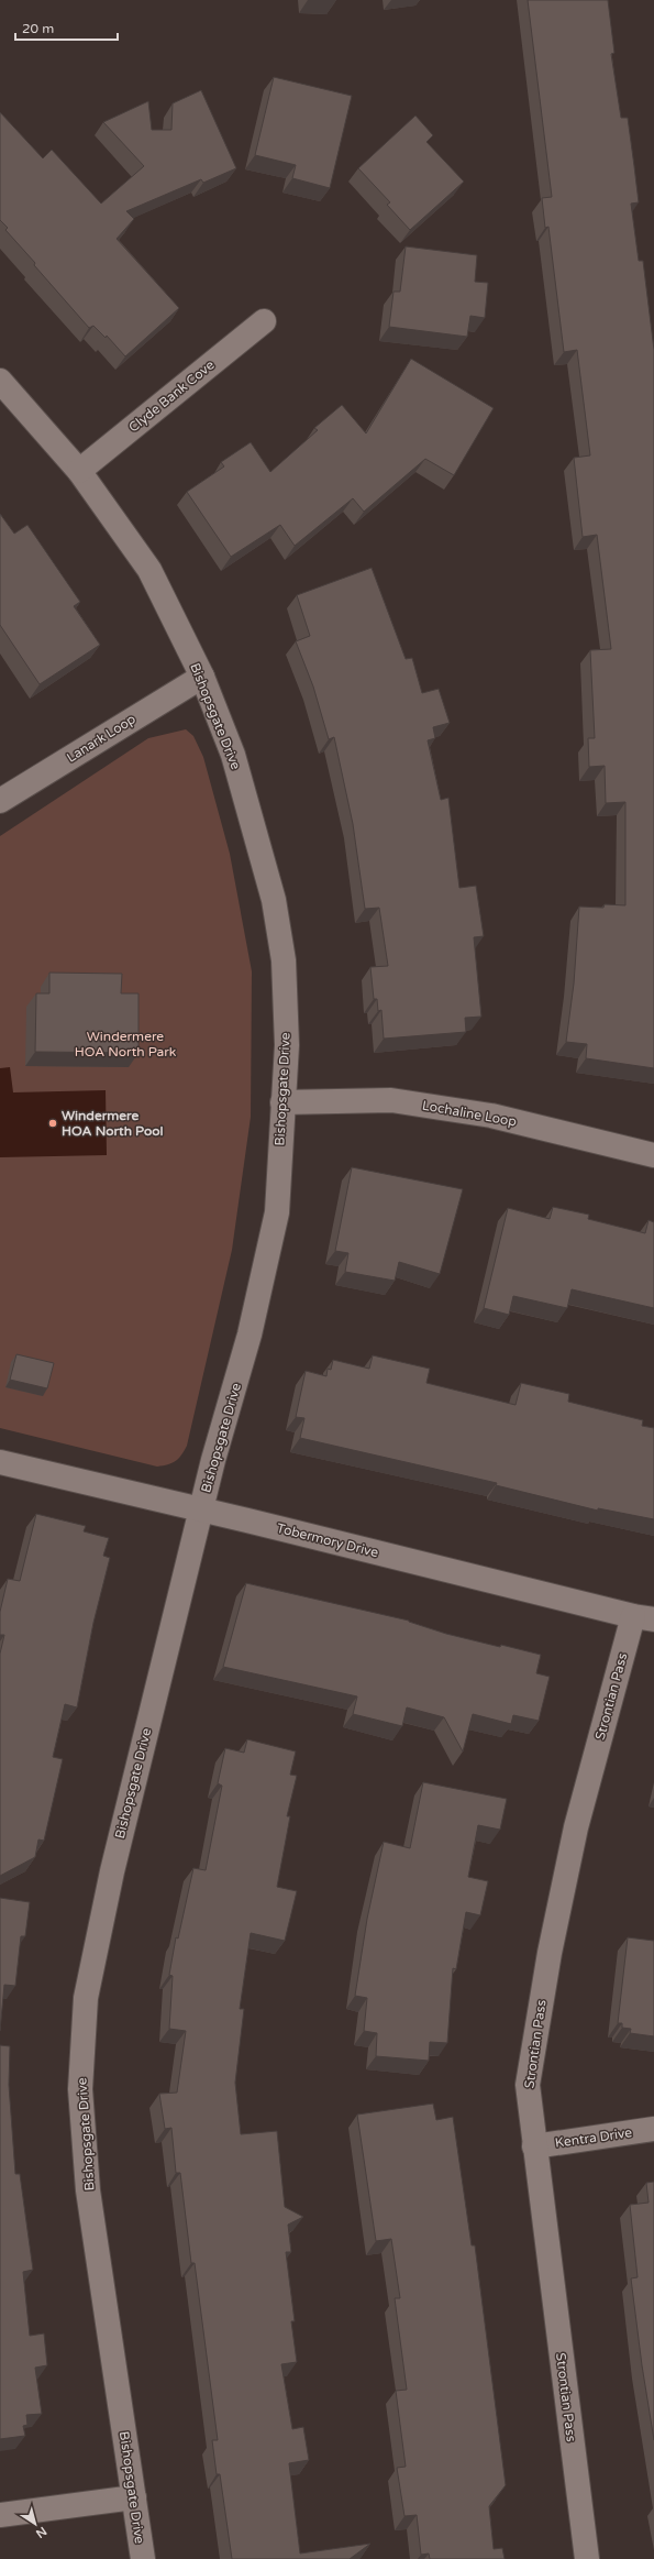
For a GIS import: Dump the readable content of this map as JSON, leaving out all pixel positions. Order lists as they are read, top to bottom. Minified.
{"streets":{"street":["Clyde Bank Cove","Bishopsgate Drive","Lanark Loop","Lochaline Loop","Tobermory Drive","Strontian Pass","Kentra Drive"]},"crossings":[["Clyde Bank Cove","Bishopsgate Drive"],["Bishopsgate Drive","Lanark Loop"],["Bishopsgate Drive","Lochaline Loop"],["Bishopsgate Drive","Tobermory Drive"],["Tobermory Drive","Strontian Pass"],["Strontian Pass","Kentra Drive"]],"parks":["Windermere HOA North Park"],"places":["Windermere HOA North Pool"],"scale_bar":"20 m","north":"bottom right"}
